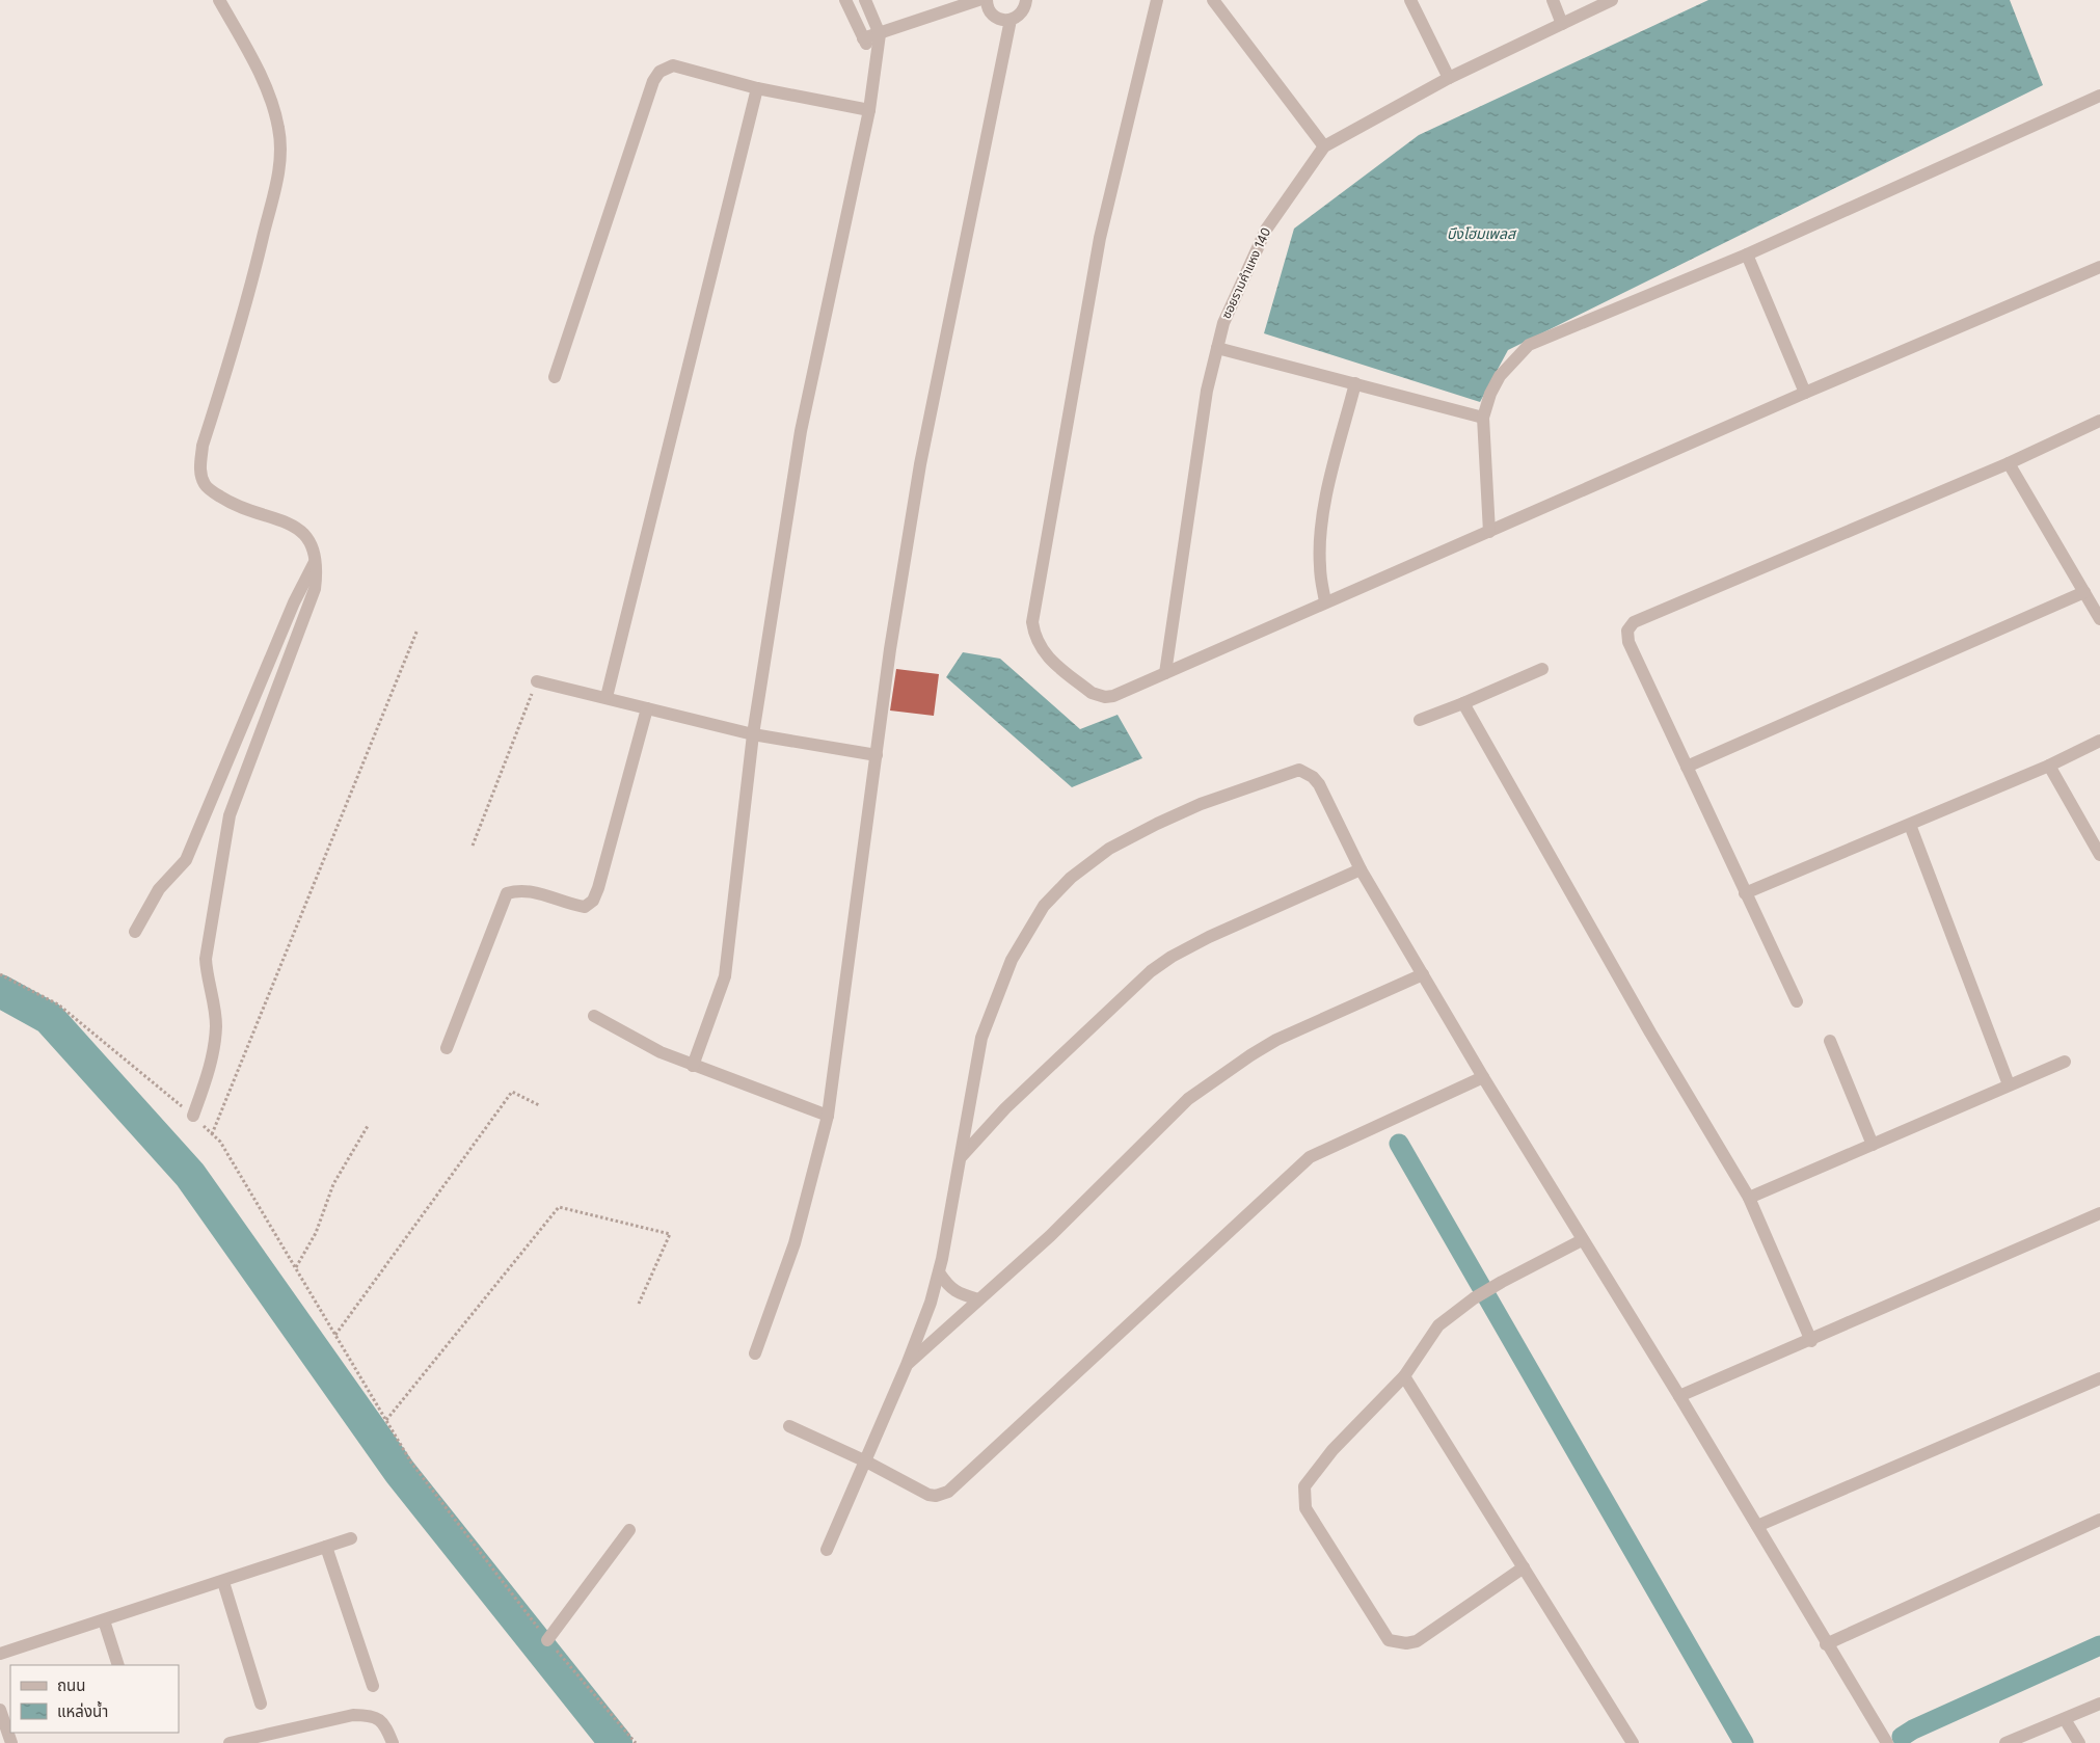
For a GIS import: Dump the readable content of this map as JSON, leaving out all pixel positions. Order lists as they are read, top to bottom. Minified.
{"streets":{"street":["ซอยรามคำแหง 140"]},"water":["บึงโฮมเพลส"],"legend":["ถนน","แหล่งน้ำ"]}
